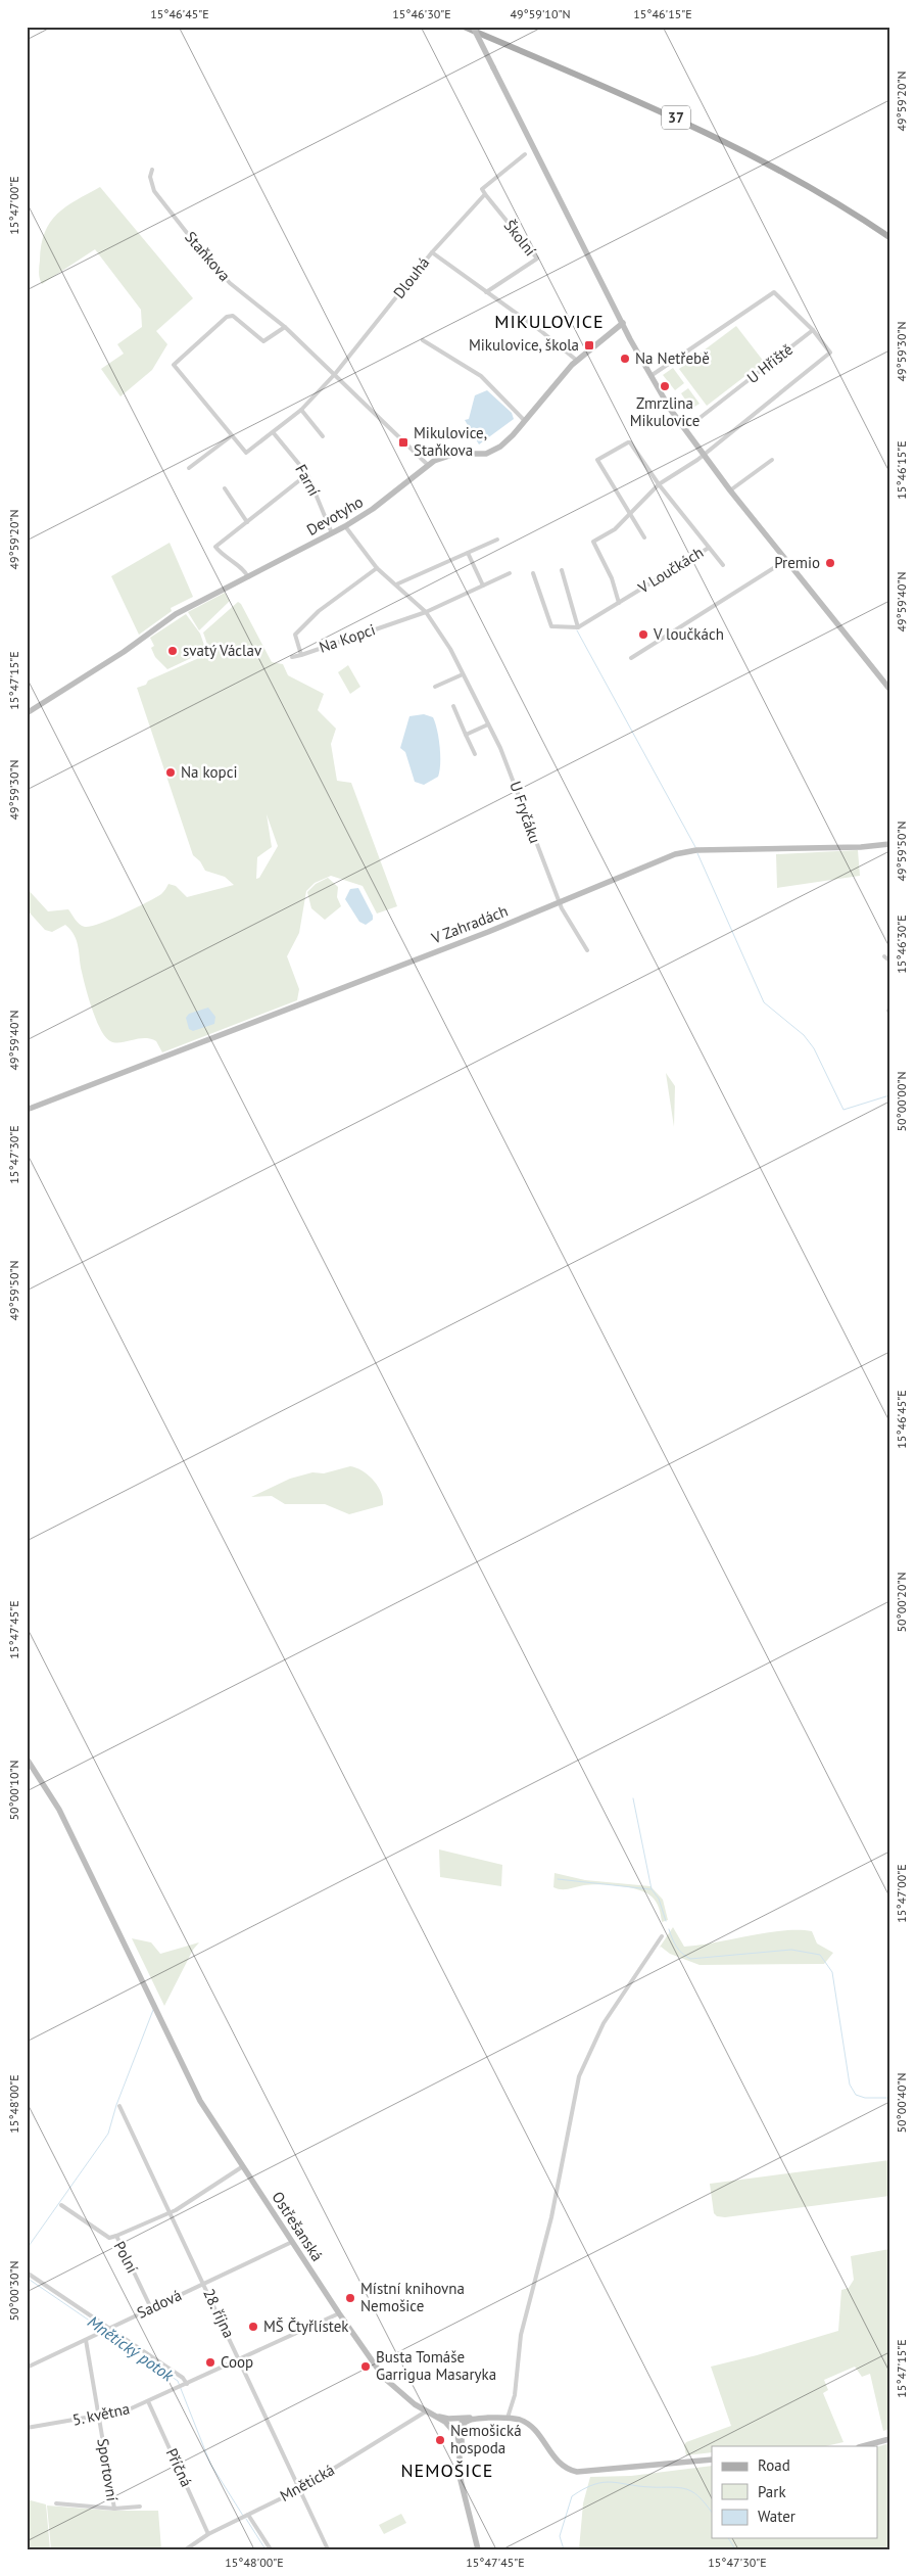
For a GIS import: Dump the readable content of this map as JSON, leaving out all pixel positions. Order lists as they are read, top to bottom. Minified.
{"streets":{"main road":["37"],"street":["Školní","Staňkova","Dlouhá","U Hřiště","Farní","Devotyho","V Loučkách","Na Kopci","U Fryčáku","V Zahradách","Ostřešanská","Polní","Sadová","28. října","5. května","Příčná","Sportovní","Mnětická"]},"crossings":[["Školní","Dlouhá"],["Staňkova","Dlouhá"],["Staňkova","Devotyho"],["Dlouhá","Farní"],["U Hřiště","V Loučkách"],["Farní","Devotyho"],["Na Kopci","U Fryčáku"],["U Fryčáku","V Zahradách"],["Ostřešanská","Sadová"],["Ostřešanská","5. května"],["Ostřešanská","Mnětická"],["Polní","Sadová"],["Sadová","28. října"],["Sadová","Sportovní"],["28. října","5. května"],["28. října","Mnětická"],["5. května","Příčná"],["5. května","Sportovní"],["Příčná","Mnětická"]],"districts":["MIKULOVICE","NEMOŠICE"],"water":["Mnětický potok"],"places":{"transit":["Mikulovice, škola","Mikulovice, Staňkova"],"other":["Na Netřebě","Zmrzlina Mikulovice","Premio","V loučkách","svatý Václav","Na kopci","Místní knihovna Nemošice","MŠ Čtyřlístek","Coop","Busta Tomáše Garrigua Masaryka","Nemošická hospoda"]},"legend":["Road","Park","Water"],"coordinates":["15°46'45\"E","15°46'30\"E","49°59'10\"N","15°46'15\"E","49°59'20\"N","15°47'00\"E","49°59'30\"N","49°59'40\"N","15°47'15\"E","49°59'50\"N","50°00'00\"N","15°47'30\"E","50°00'20\"N","15°47'45\"E","50°00'10\"N","50°00'40\"N","15°48'00\"E","50°00'30\"N"]}
